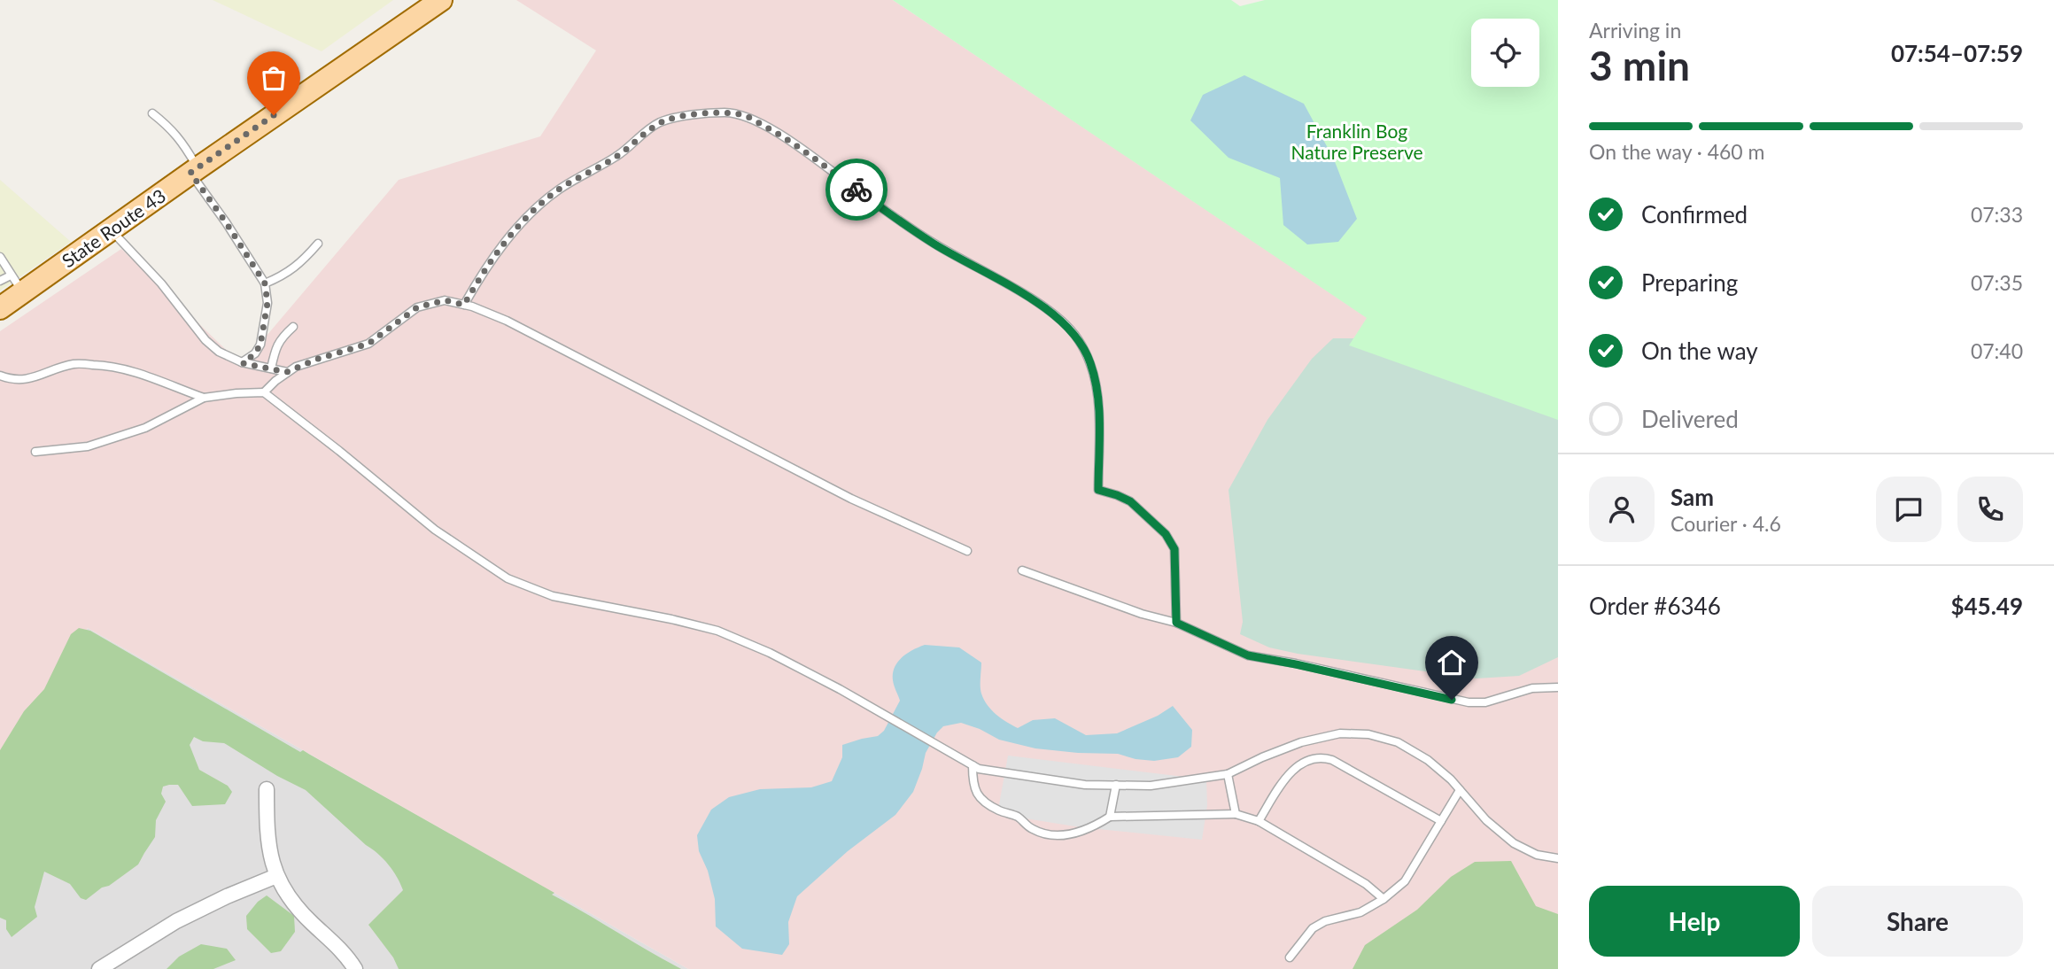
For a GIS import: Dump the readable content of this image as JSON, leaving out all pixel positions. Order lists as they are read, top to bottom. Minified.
{"streets":{"main road":["State Route 43"]},"parks":["Franklin Bog Nature Preserve"],"page":{"heading":["3 min","Arriving in","07:54–07:59"],"panel":["Sam","Courier · 4.6","Order #6346","$45.49"],"bar":"On the way · 460 m","list":[["Confirmed","07:33"],["Preparing","07:35"],["On the way","07:40"],"Delivered"],"buttons":["Help","Share"]}}
